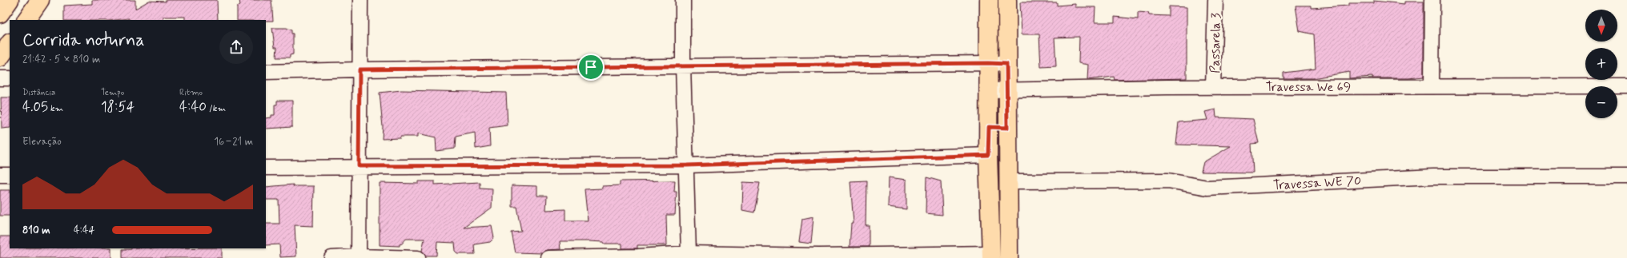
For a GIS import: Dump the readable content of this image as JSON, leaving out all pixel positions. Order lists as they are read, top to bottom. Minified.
{"streets":{"street":["Passarela 3","Travessa We 69","Travessa WE 70"]},"crossings":[["Passarela 3","Travessa We 69"]],"north":"bottom","page":{"map_buttons":["+","−"],"heading":["Corrida noturna","21:42 · 5 × 810 m"],"stats":[["Distância","4.05 km"],["Tempo","18:54"],["Ritmo","4:40 /km"]],"chart":["Elevação","16–21 m"],"list":[{"name":"810 m","note":"4:44"}]}}
